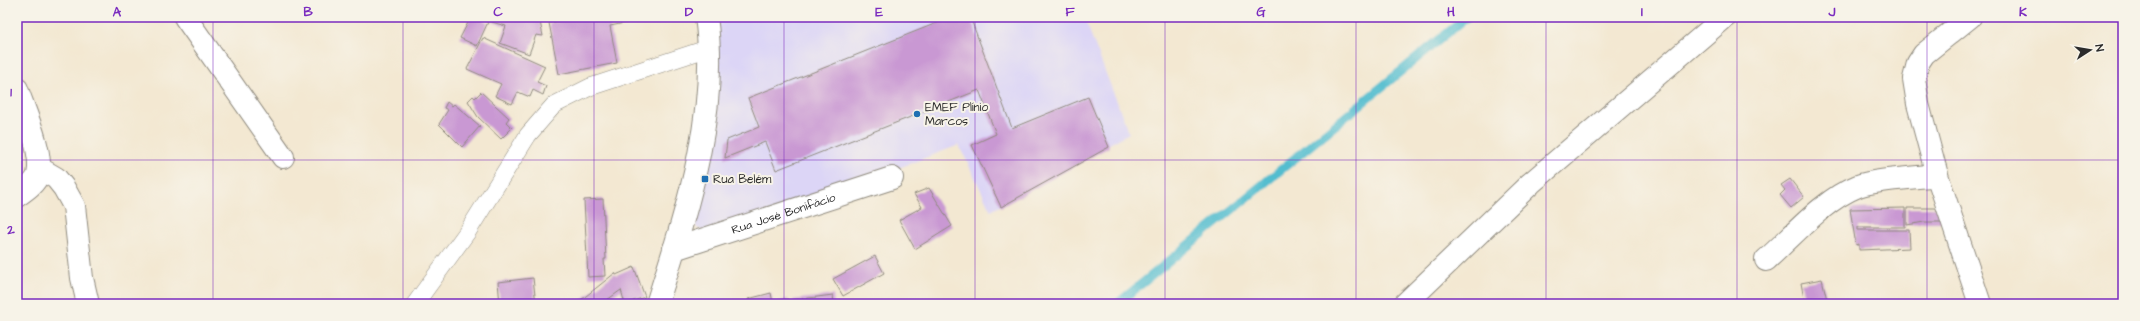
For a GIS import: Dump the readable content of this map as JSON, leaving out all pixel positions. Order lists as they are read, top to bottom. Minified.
{"streets":{"street":["Rua José Bonifácio"]},"places":{"other":["EMEF Plínio Marcos"],"transit":["Rua Belém"]},"north":"right","grid":{"columns":["A","B","C","D","E","F","G","H","I","J","K"],"rows":["1","2"]}}
